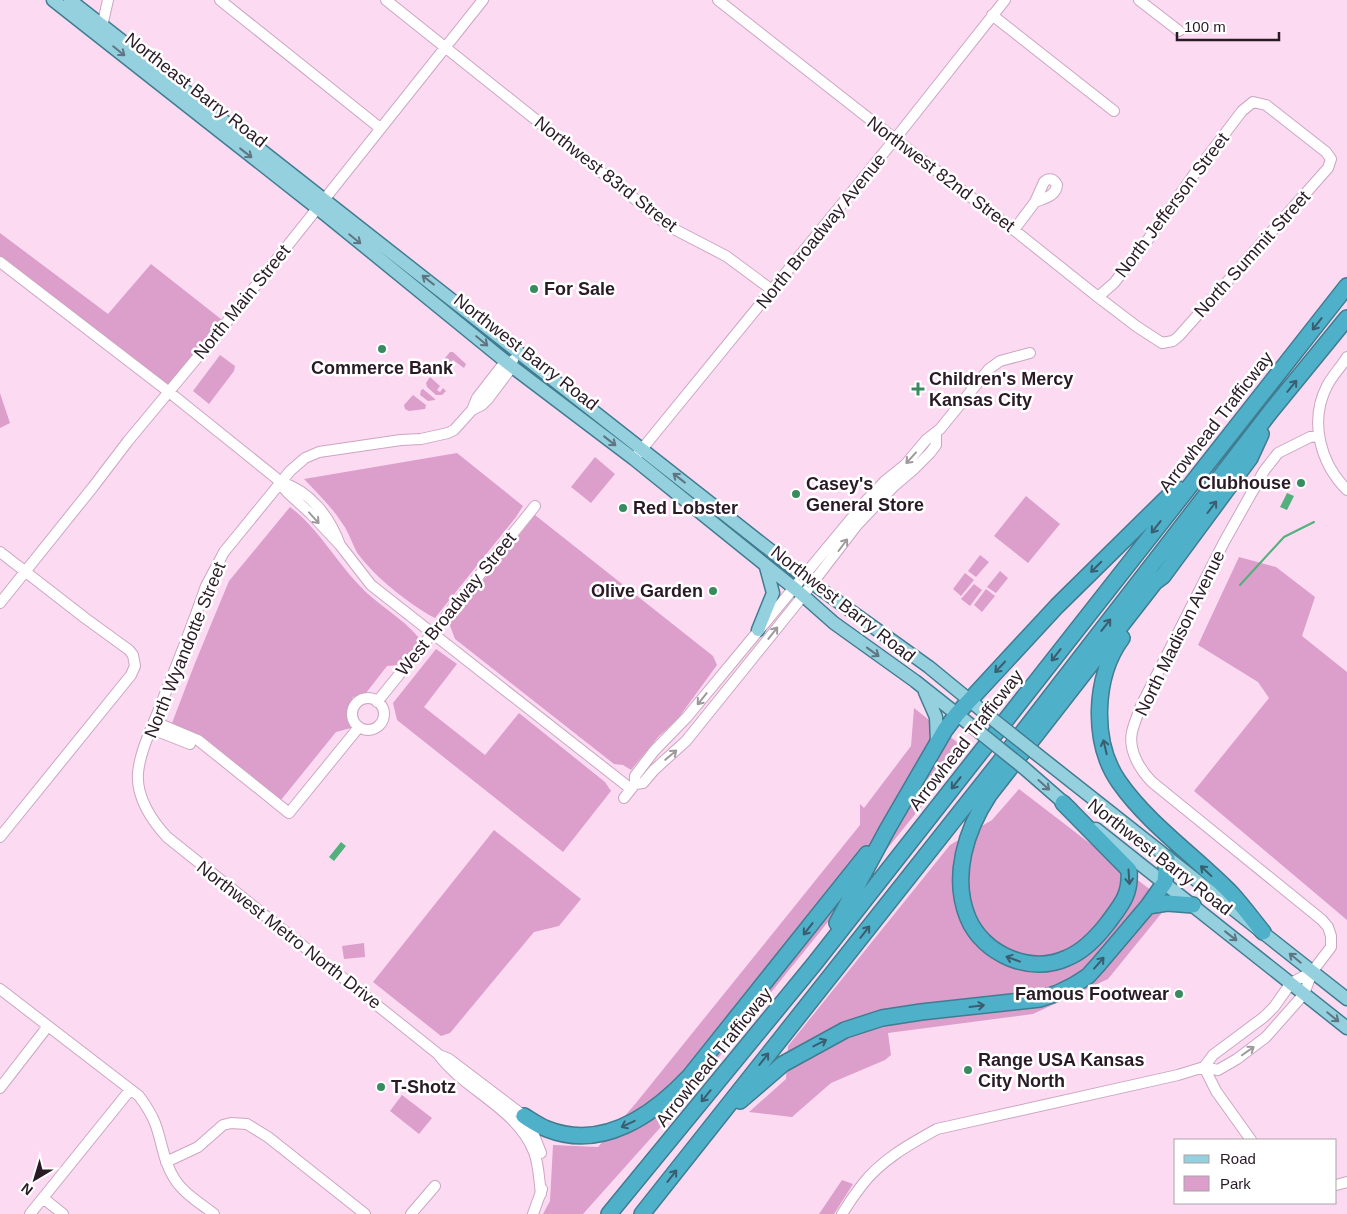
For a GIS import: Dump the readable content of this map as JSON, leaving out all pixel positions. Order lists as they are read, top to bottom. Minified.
{"streets":{"highway":["Arrowhead Trafficway"],"main road":["Northeast Barry Road","Northwest Barry Road"],"street":["Northwest 83rd Street","Northwest 82nd Street","North Jefferson Street","North Broadway Avenue","North Summit Street","North Main Street","West Broadway Street","North Madison Avenue","North Wyandotte Street","Northwest Metro North Drive"]},"crossings":[["Northeast Barry Road","North Main Street"],["Northeast Barry Road","Northwest Barry Road"],["Northwest 83rd Street","North Broadway Avenue"],["Northwest 83rd Street","North Main Street"],["Northwest 82nd Street","North Jefferson Street"],["Northwest 82nd Street","North Broadway Avenue"],["Northwest 82nd Street","North Summit Street"],["North Jefferson Street","North Summit Street"],["North Broadway Avenue","Northwest Barry Road"],["North Main Street","Northwest Barry Road"],["Northwest Barry Road","North Madison Avenue"],["Northwest Barry Road","North Wyandotte Street"],["North Wyandotte Street","Northwest Metro North Drive"]],"places":{"other":["For Sale","Commerce Bank","Clubhouse","Casey's General Store","Red Lobster","Olive Garden","Famous Footwear","Range USA Kansas City North","T-Shotz"],"health":["Children's Mercy Kansas City"]},"legend":["Road","Park"],"scale_bar":"100 m","north":"bottom left"}
